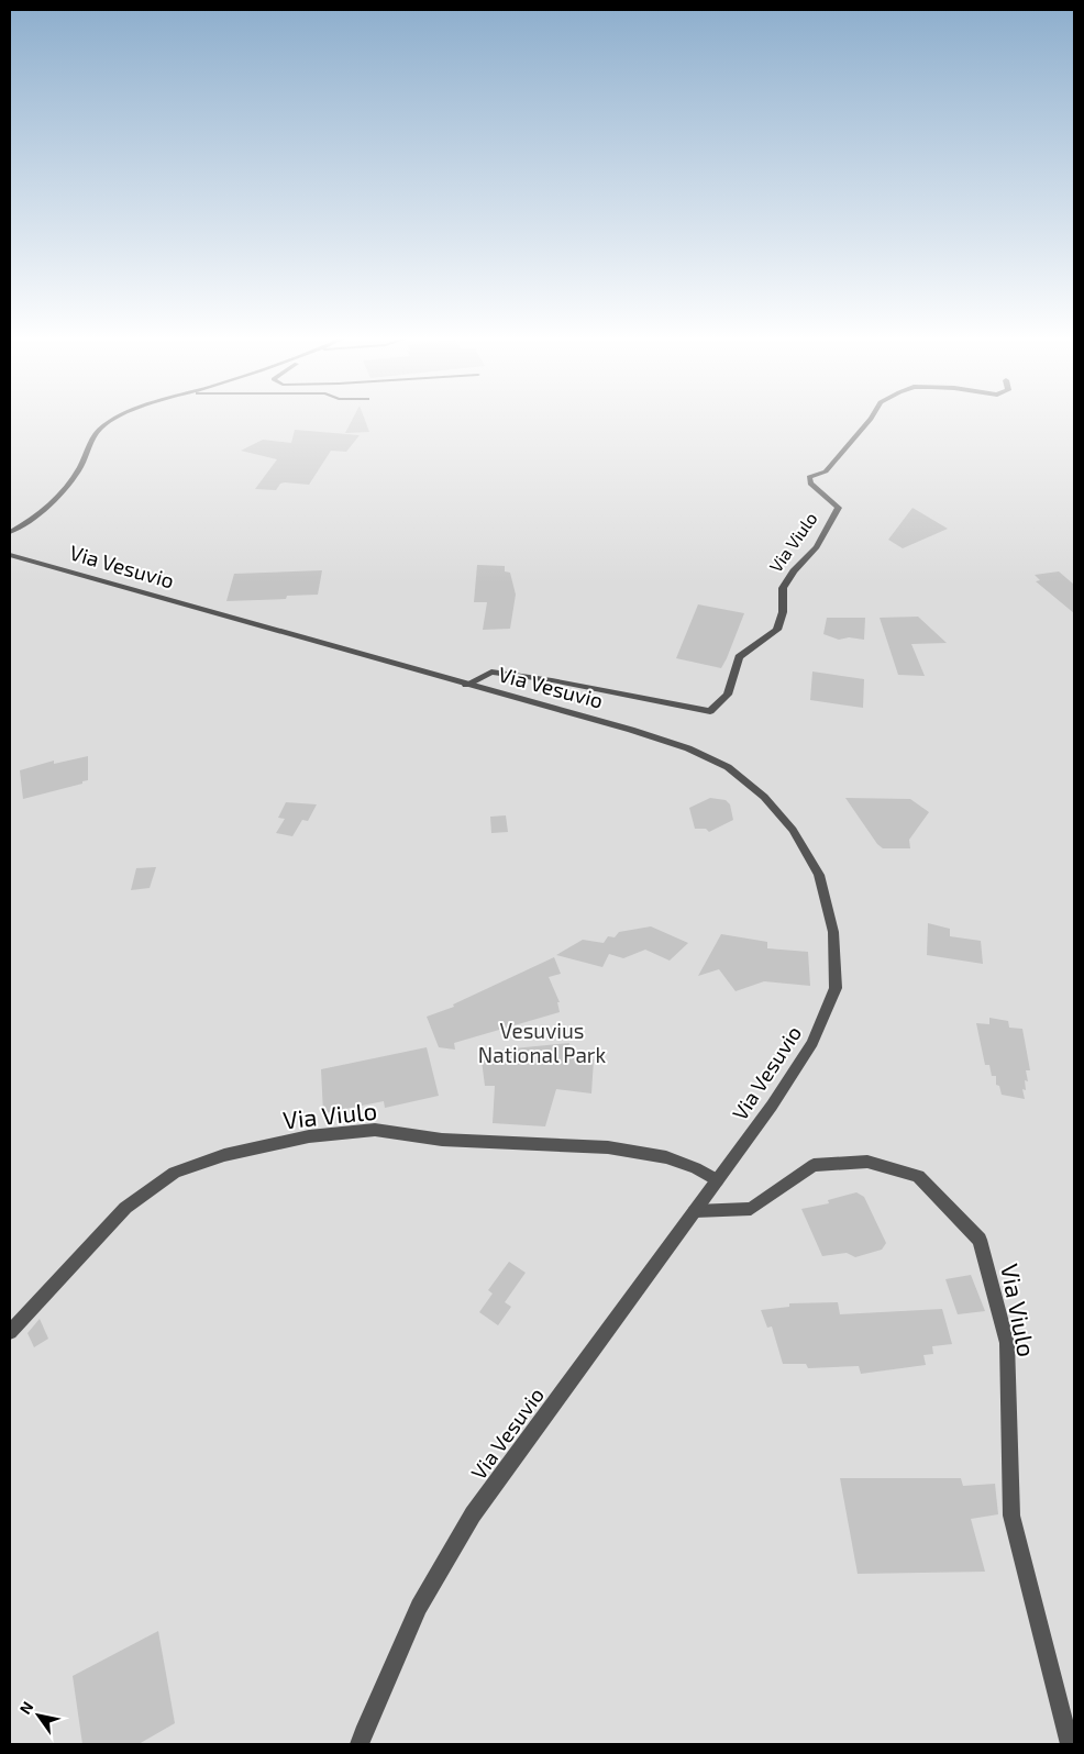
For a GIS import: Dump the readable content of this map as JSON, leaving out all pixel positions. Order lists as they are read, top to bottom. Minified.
{"streets":{"street":["Via Viulo","Via Vesuvio"]},"crossings":[["Via Viulo","Via Vesuvio"]],"parks":["Vesuvius National Park"],"north":"top left"}
